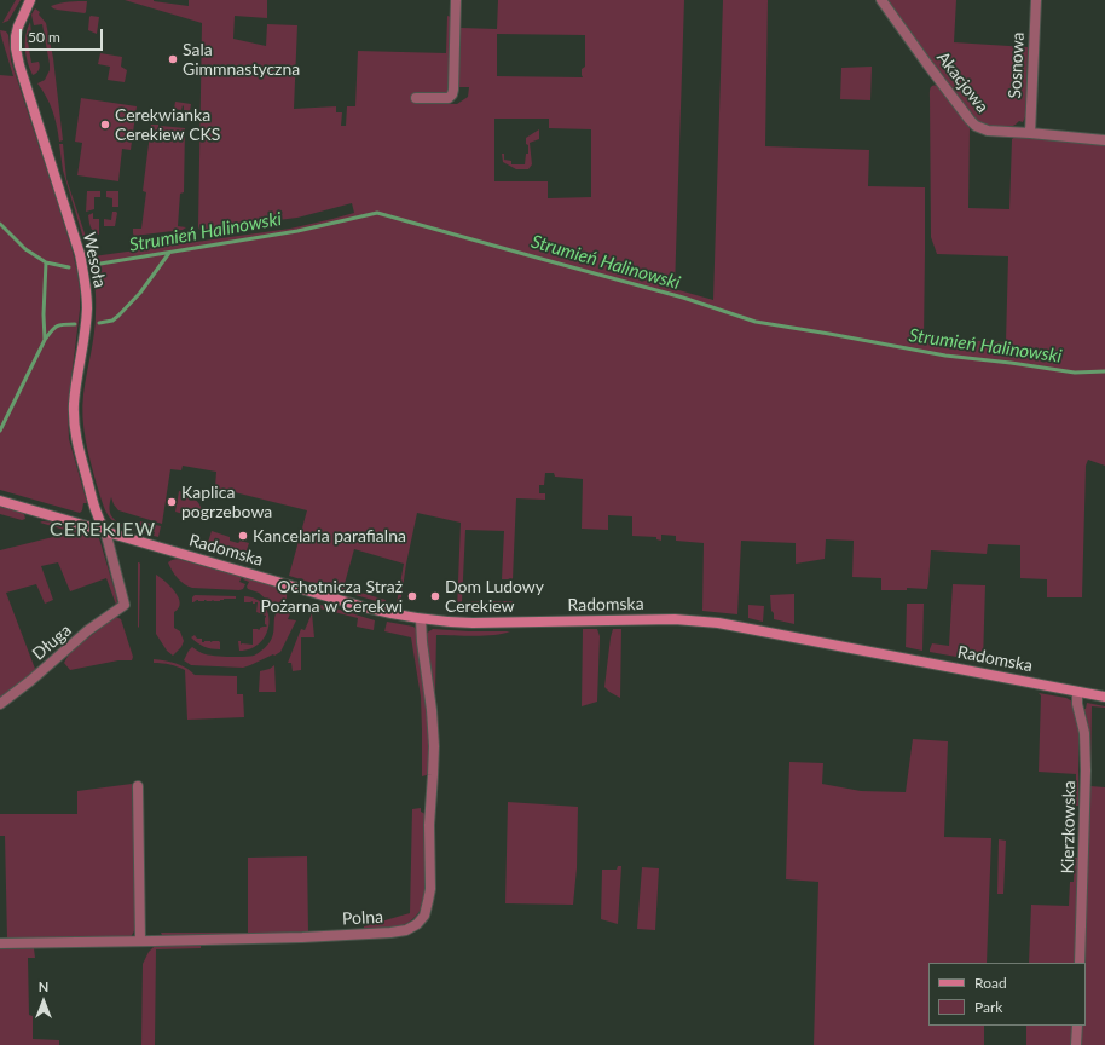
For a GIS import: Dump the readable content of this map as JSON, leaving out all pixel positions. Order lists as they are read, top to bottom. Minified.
{"streets":{"street":["Sosnowa","Akacjowa","Wesoła","Radomska","Długa","Kierzkowska","Polna"]},"crossings":[["Sosnowa","Akacjowa"],["Wesoła","Radomska"],["Wesoła","Długa"],["Radomska","Długa"],["Radomska","Kierzkowska"],["Radomska","Polna"]],"districts":["CEREKIEW"],"water":["Strumień Halinowski"],"places":["Sala Gimmnastyczna","Cerekwianka Cerekiew CKS","Kaplica pogrzebowa","Kancelaria parafialna","Ochotnicza Straż Pożarna w Cerekwi","Dom Ludowy Cerekiew"],"legend":["Road","Park"],"scale_bar":"50 m","north":"top"}
